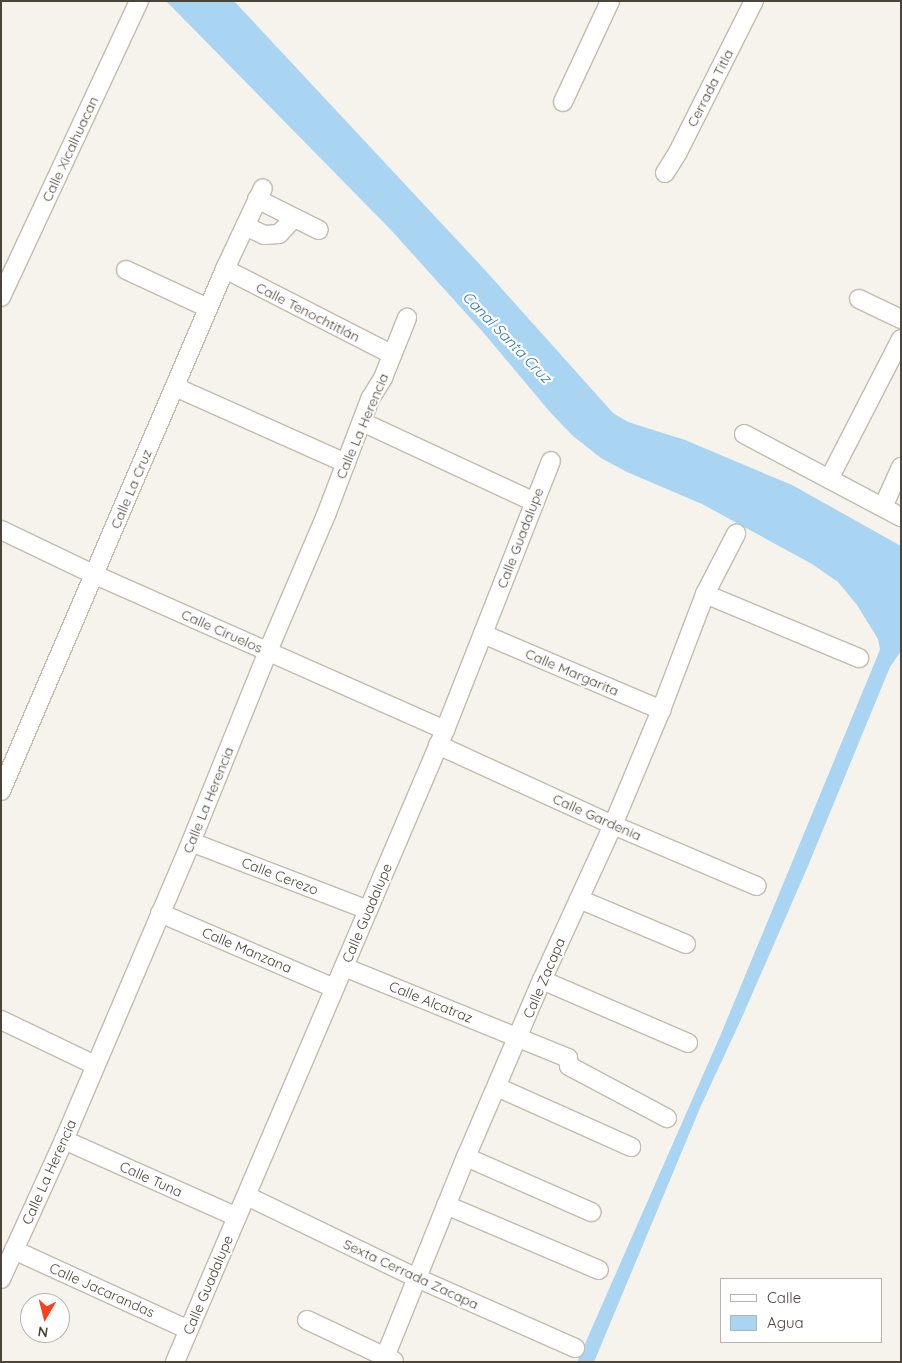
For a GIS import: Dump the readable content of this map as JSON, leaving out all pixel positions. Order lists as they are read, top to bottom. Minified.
{"streets":{"street":["Cerrada Titla","Calle Xicalhuacan","Calle Tenochtitlán","Calle La Herencia","Calle La Cruz","Calle Guadalupe","Calle Ciruelos","Calle Margarita","Calle Gardenia","Calle Cerezo","Calle Manzana","Calle Zacapa","Calle Alcatraz","Calle Tuna","Sexta Cerrada Zacapa","Calle Jacarandas"]},"crossings":[["Calle Tenochtitlán","Calle La Herencia"],["Calle Tenochtitlán","Calle La Cruz"],["Calle La Herencia","Calle Ciruelos"],["Calle La Herencia","Calle Cerezo"],["Calle La Herencia","Calle Manzana"],["Calle La Herencia","Calle Tuna"],["Calle La Herencia","Calle Jacarandas"],["Calle La Cruz","Calle Ciruelos"],["Calle Guadalupe","Calle Ciruelos"],["Calle Guadalupe","Calle Margarita"],["Calle Guadalupe","Calle Gardenia"],["Calle Guadalupe","Calle Cerezo"],["Calle Guadalupe","Calle Manzana"],["Calle Guadalupe","Calle Alcatraz"],["Calle Guadalupe","Calle Tuna"],["Calle Guadalupe","Sexta Cerrada Zacapa"],["Calle Guadalupe","Calle Jacarandas"],["Calle Ciruelos","Calle Gardenia"],["Calle Margarita","Calle Zacapa"],["Calle Gardenia","Calle Zacapa"],["Calle Zacapa","Calle Alcatraz"],["Calle Zacapa","Sexta Cerrada Zacapa"]],"water":["Canal Santa Cruz"],"legend":["Calle","Agua"],"north":"bottom"}
